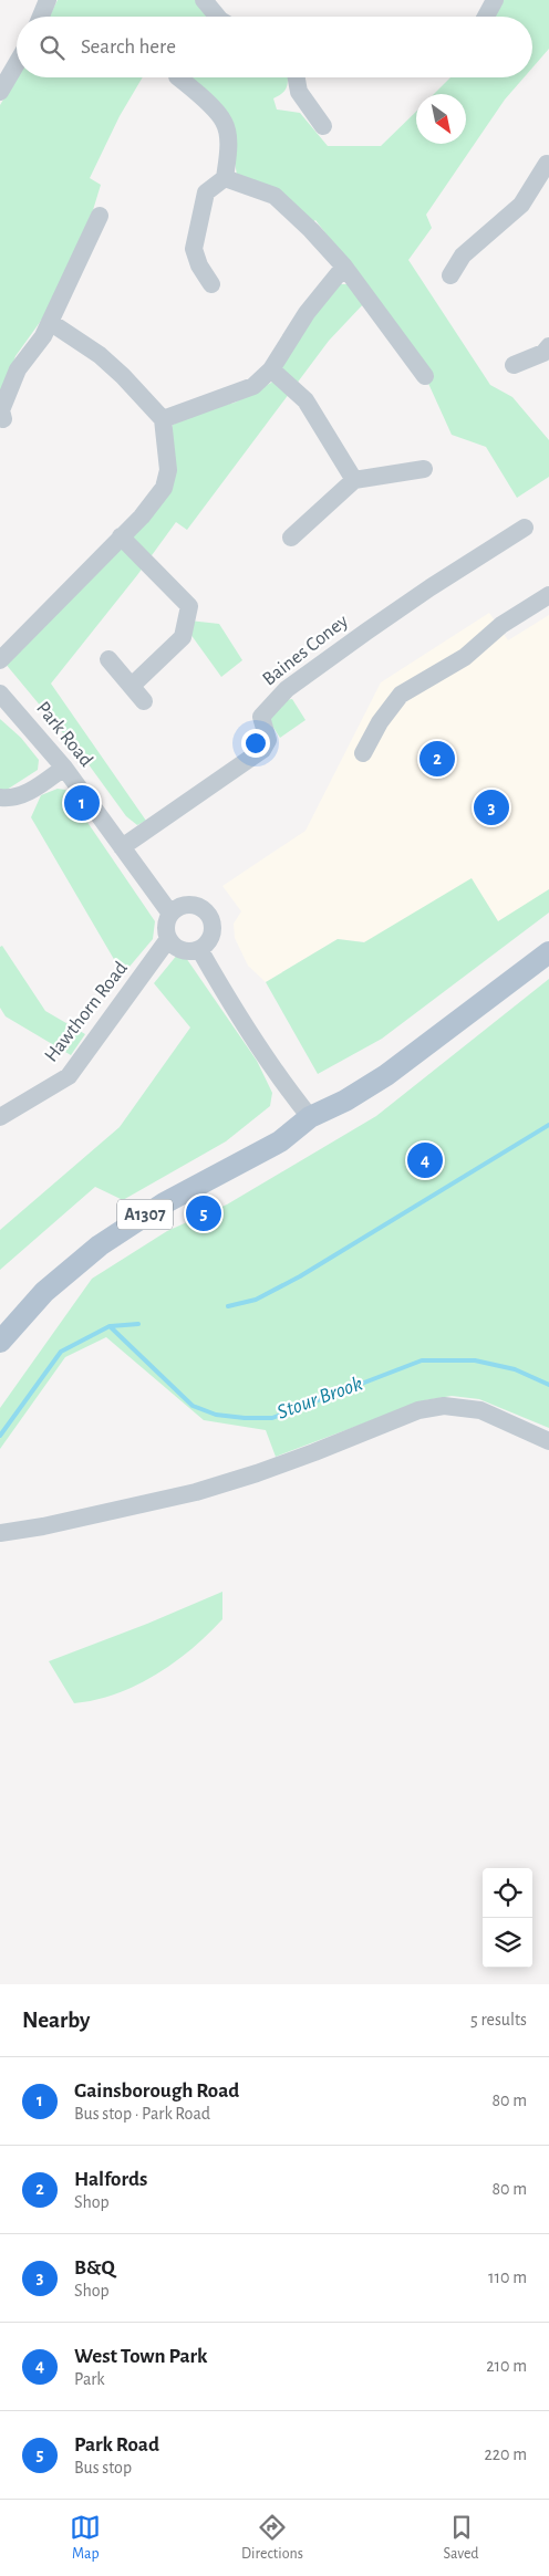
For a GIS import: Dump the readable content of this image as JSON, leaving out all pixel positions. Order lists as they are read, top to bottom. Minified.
{"streets":{"main road":["A1307"],"street":["Baines Coney","Park Road","Hawthorn Road"]},"crossings":[["Baines Coney","Park Road"],["Park Road","Hawthorn Road"]],"water":["Stour Brook"],"north":"bottom right","page":{"search":"Search here","pins":["2","1","3","4","5"],"heading":["Nearby","5 results"],"list":[{"mark":"1","name":"Gainsborough Road","note":"Bus stop · Park Road","value":"80 m"},{"mark":"2","name":"Halfords","note":"Shop","value":"80 m"},{"mark":"3","name":"B&Q","note":"Shop","value":"110 m"},{"mark":"4","name":"West Town Park","note":"Park","value":"210 m"},{"mark":"5","name":"Park Road","note":"Bus stop","value":"220 m"}],"nav":["Map","Directions","Saved"]}}
